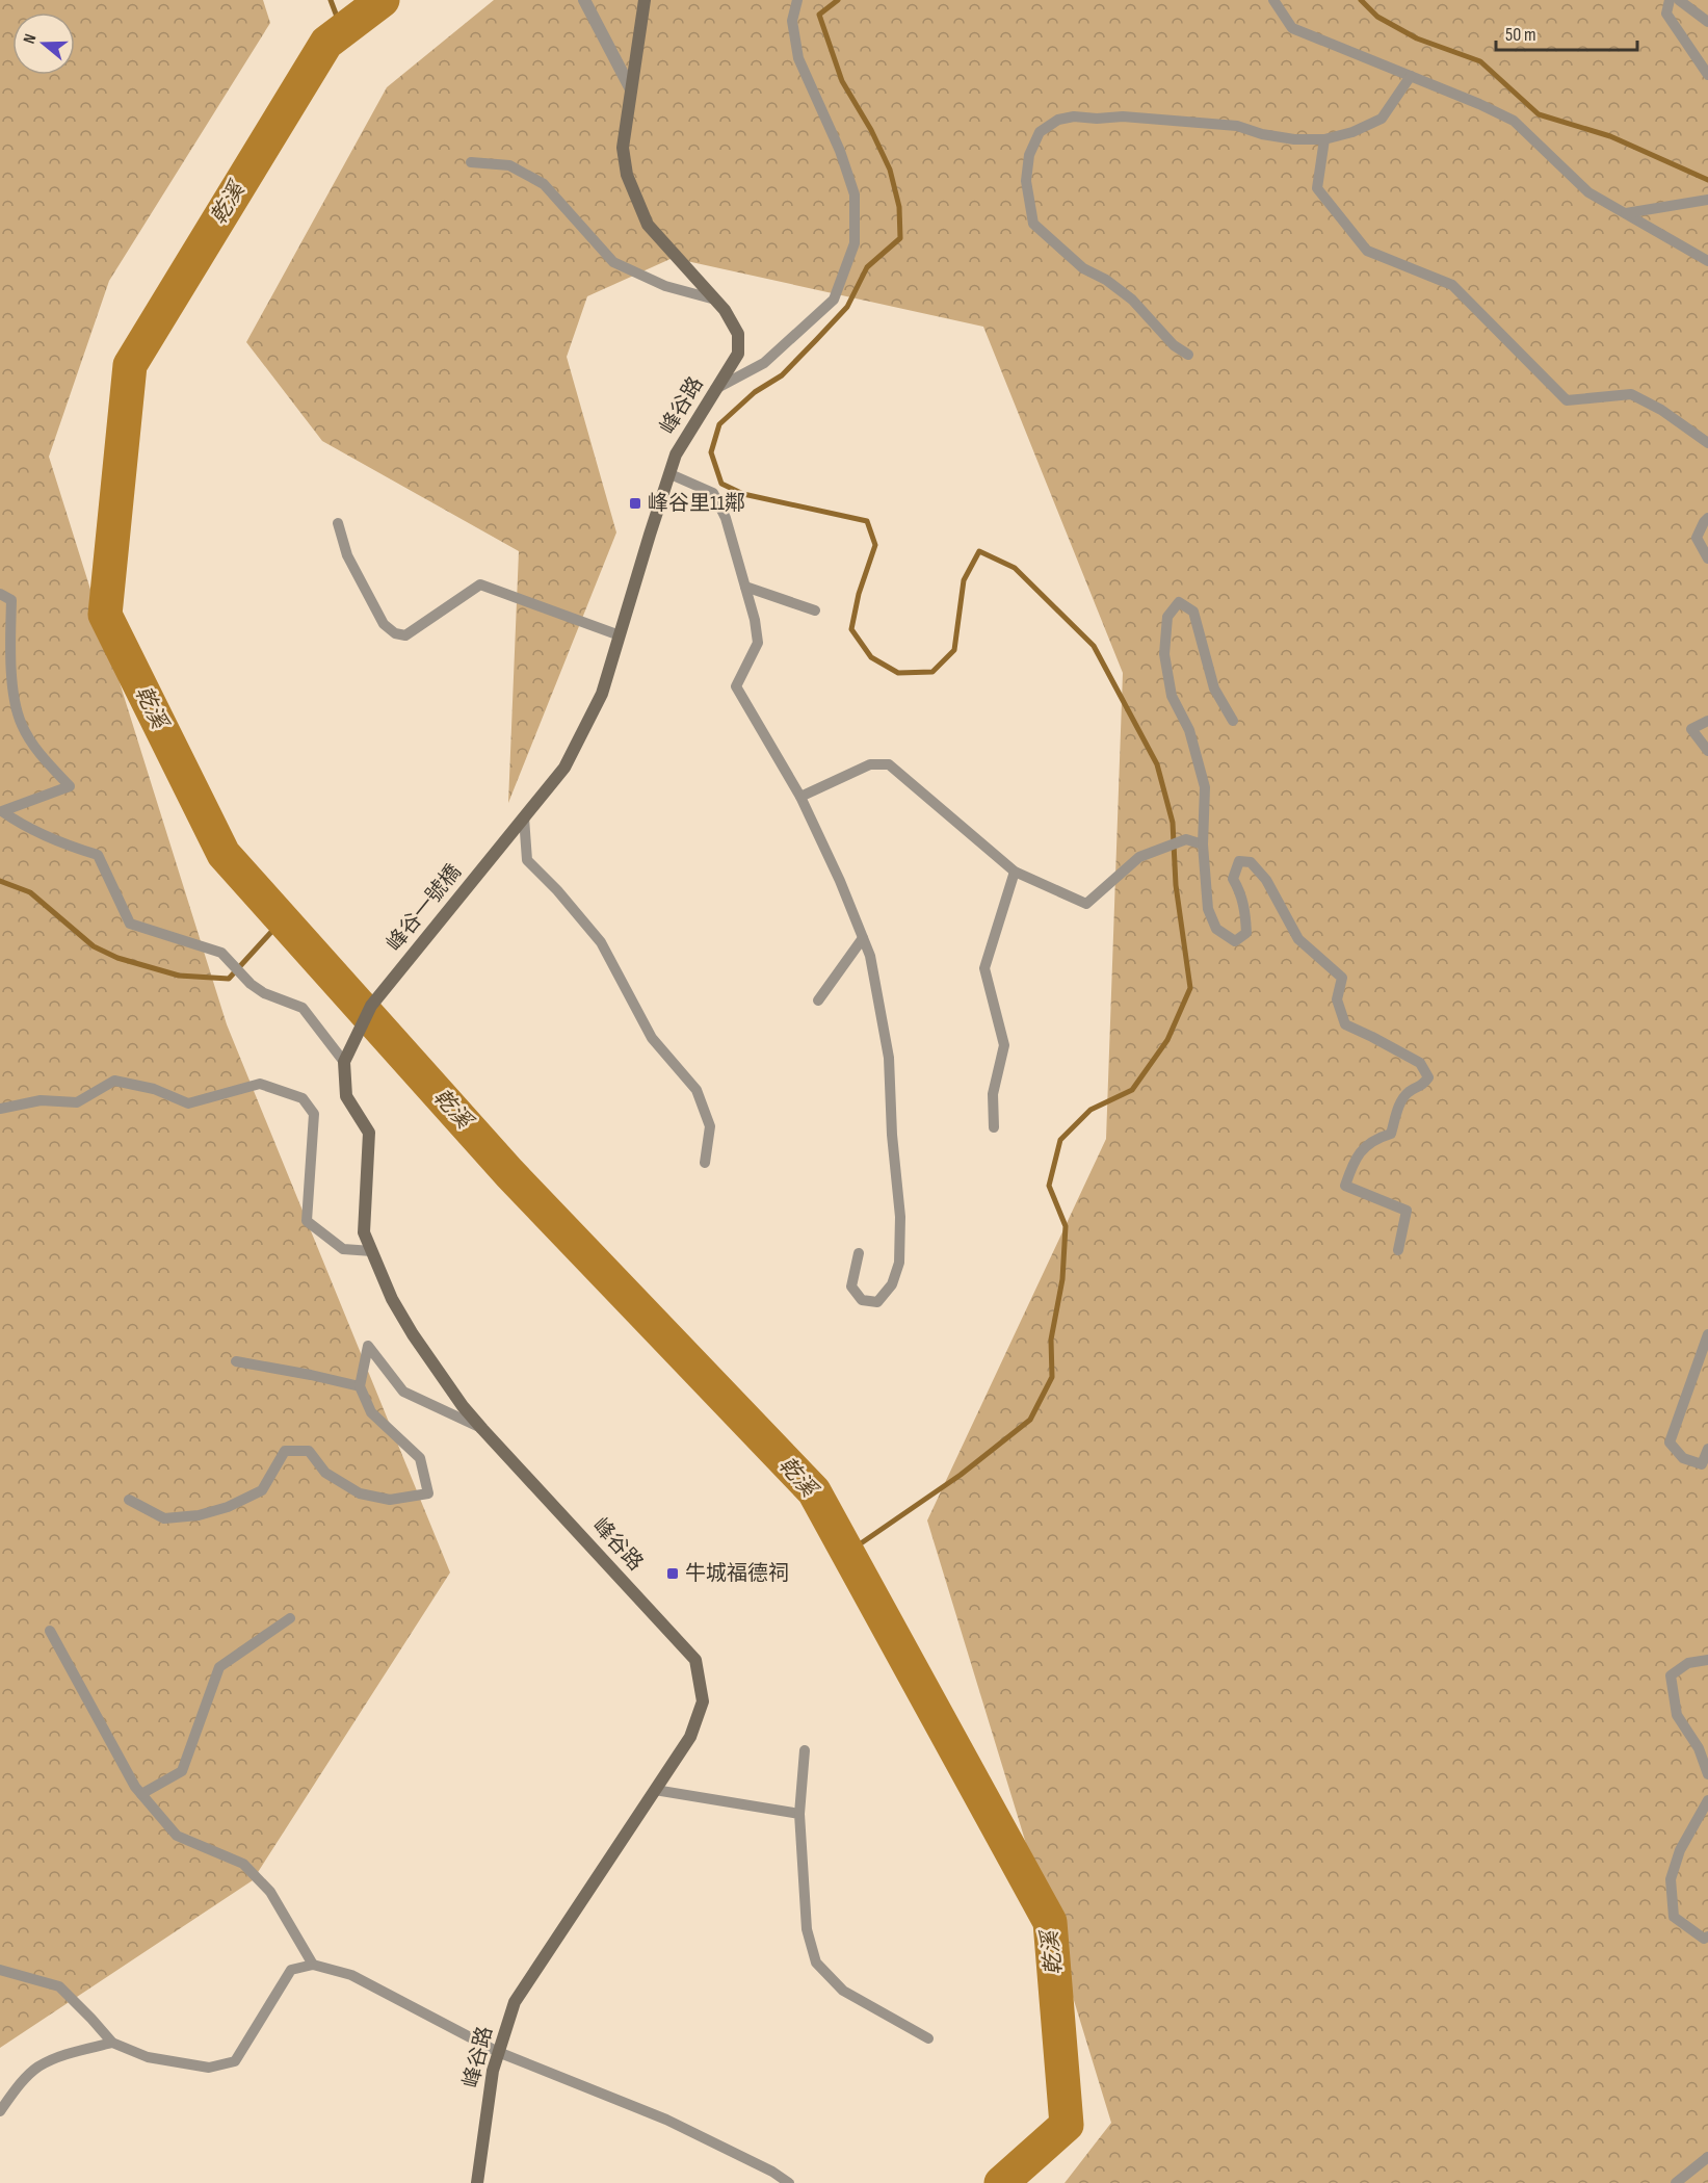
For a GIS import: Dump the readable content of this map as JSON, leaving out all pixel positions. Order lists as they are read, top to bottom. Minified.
{"streets":{"street":["峰谷路","峰谷一號橋"]},"crossings":[["峰谷路","峰谷一號橋"]],"water":["乾溪"],"places":{"transit":["峰谷里11鄰","牛城福德祠"]},"scale_bar":"50 m","north":"left"}
